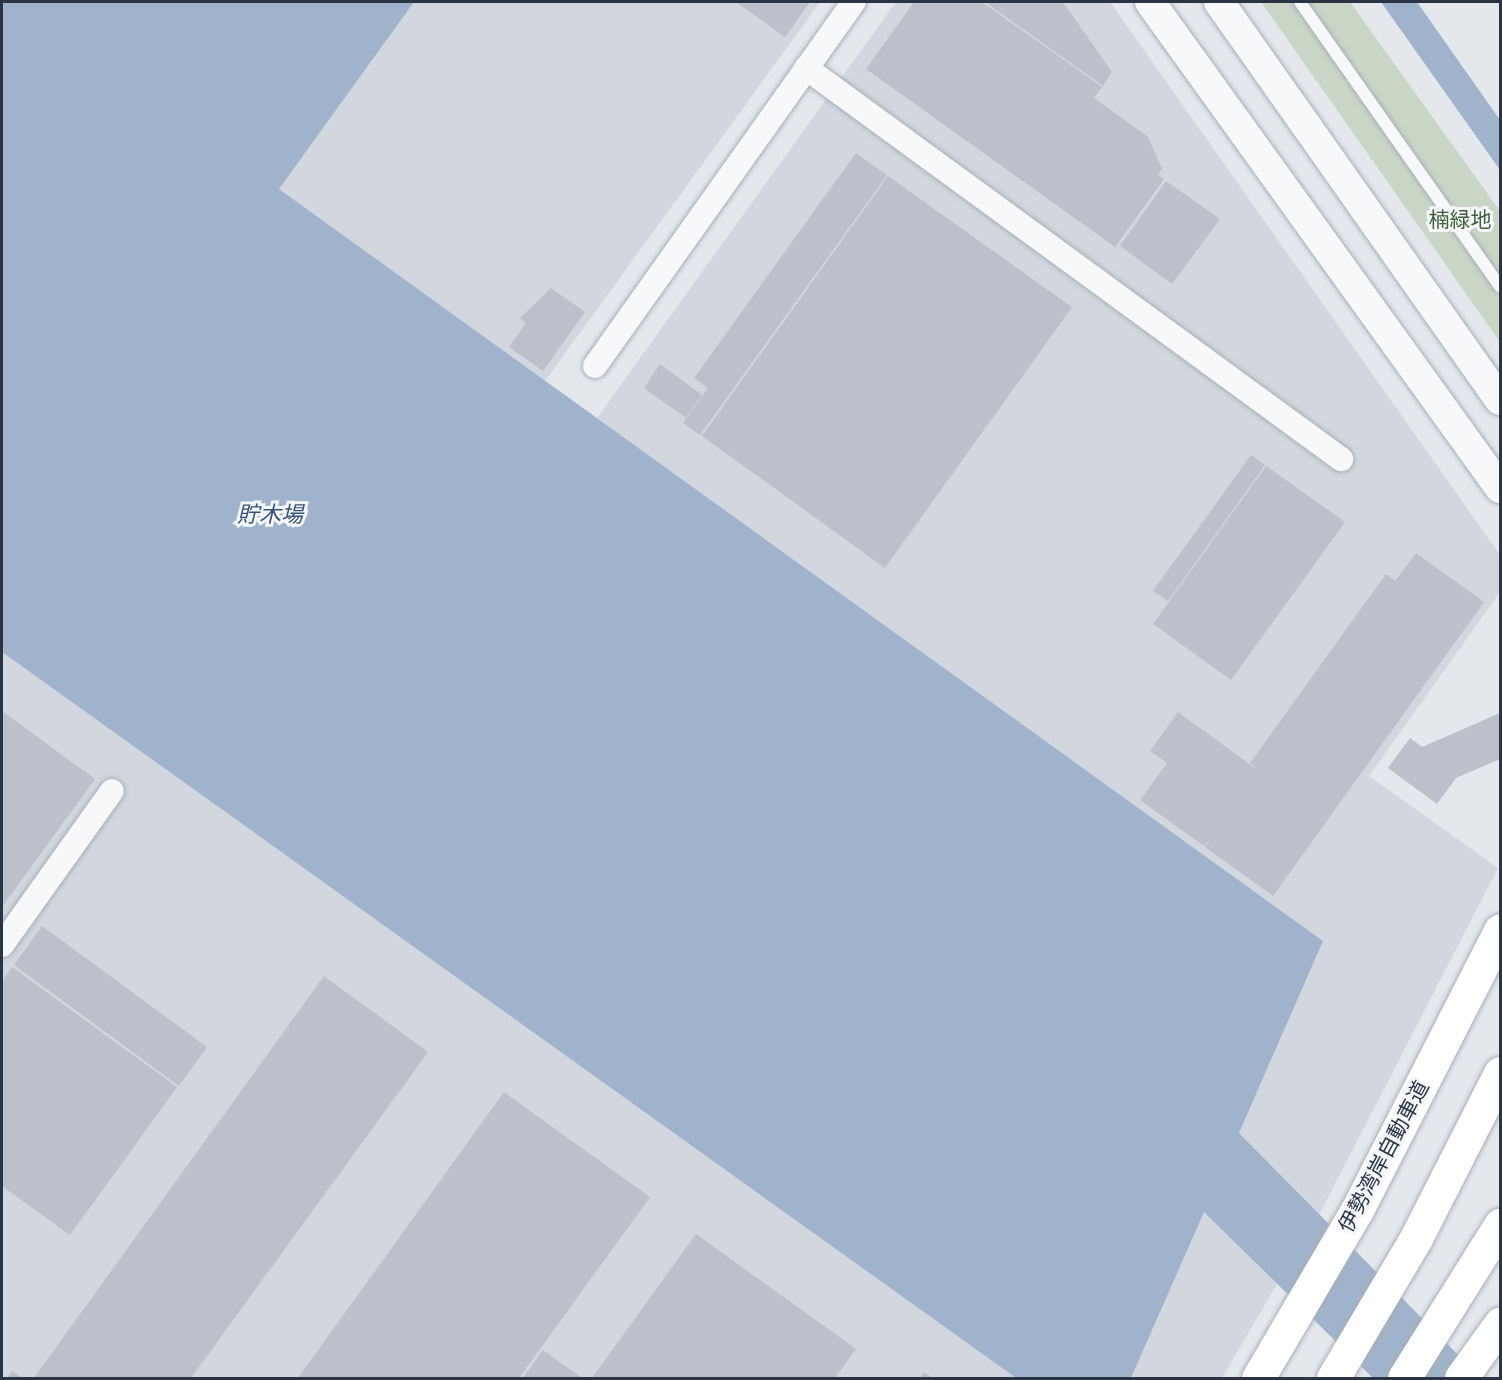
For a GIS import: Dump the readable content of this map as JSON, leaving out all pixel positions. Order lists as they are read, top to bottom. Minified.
{"streets":{"main road":["伊勢湾岸自動車道"]},"water":["貯木場"],"parks":["楠緑地"]}
